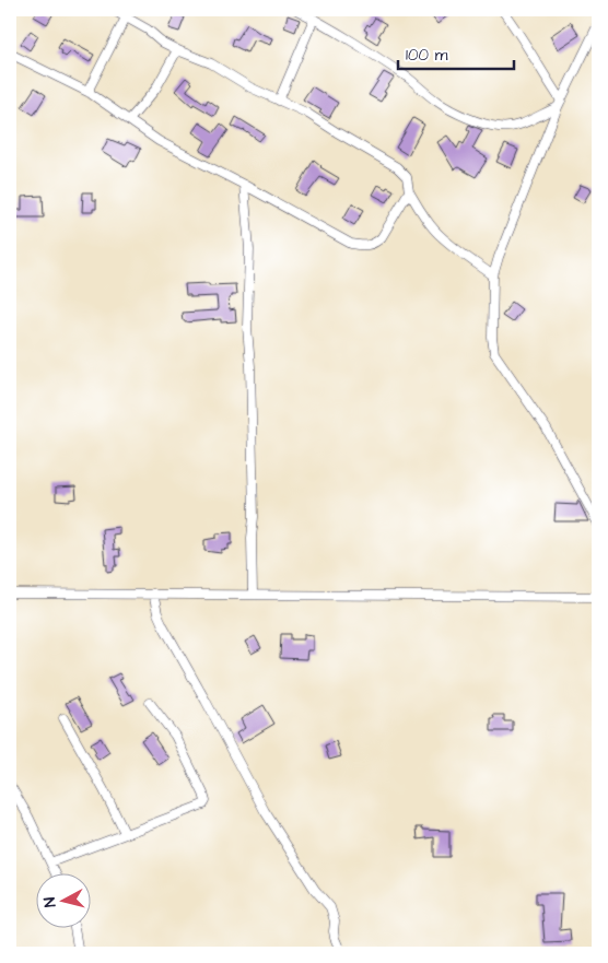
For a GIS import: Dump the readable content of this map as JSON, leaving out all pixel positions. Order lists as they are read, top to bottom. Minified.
{"scale_bar":"100 m","north":"left"}
